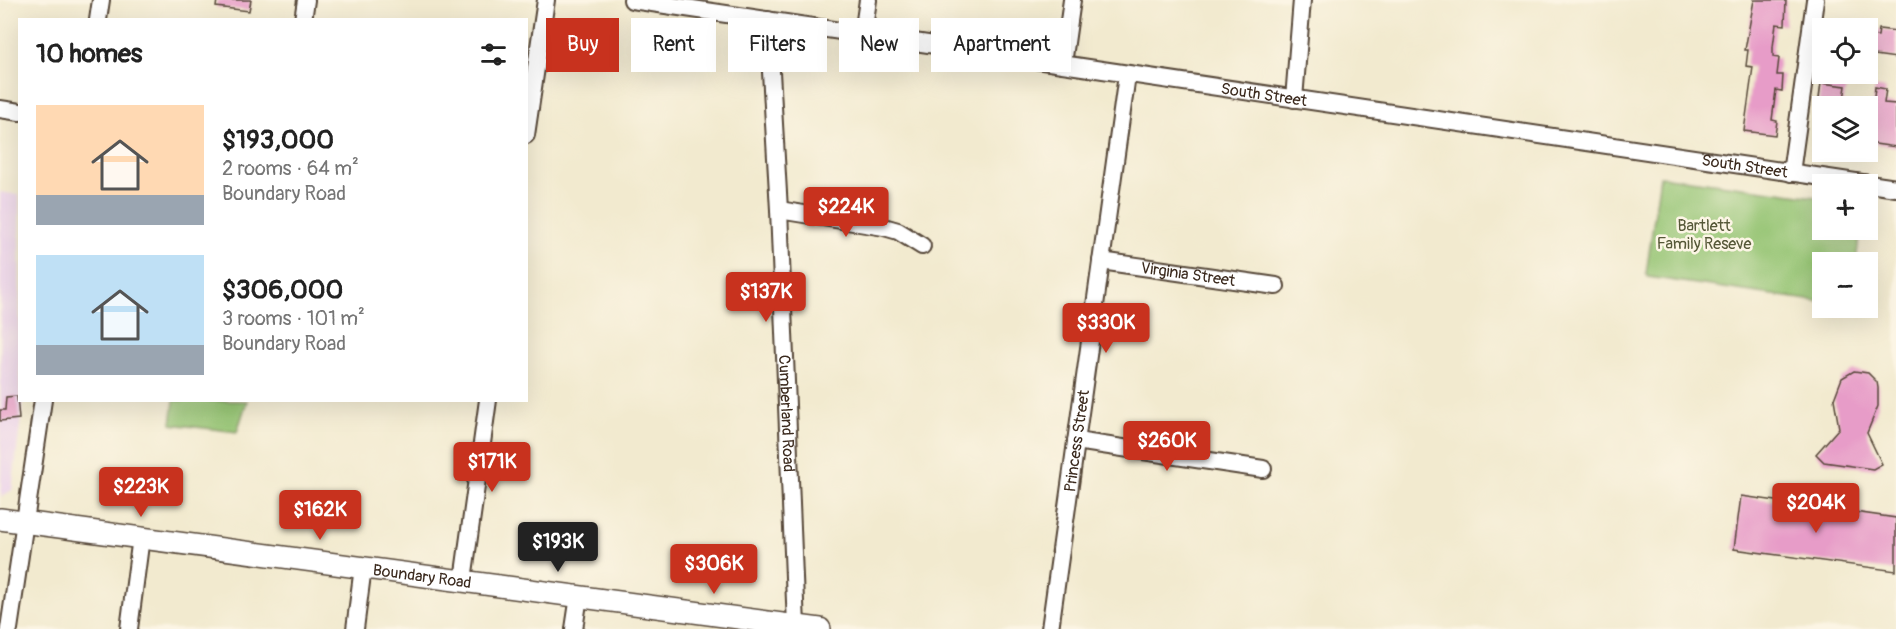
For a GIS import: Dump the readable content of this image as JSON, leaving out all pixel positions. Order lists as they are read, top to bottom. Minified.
{"streets":{"main road":["Boundary Road"],"street":["South Street","Virginia Street","Cumberland Road","Princess Street"]},"crossings":[["South Street","Princess Street"],["Virginia Street","Princess Street"],["Cumberland Road","Boundary Road"]],"parks":["Bartlett Family Reseve"],"page":{"map_buttons":["+","−"],"chip":["Buy","Rent","Filters","New","Apartment"],"heading":"10 homes","list":[{"name":"$193,000","note":"2 rooms · 64 m² · Boundary Road"},{"name":"$306,000","note":"3 rooms · 101 m² · Boundary Road"}],"price":["$224K","$137K","$330K","$260K","$171K","$223K","$204K","$162K","$193K","$306K"]}}
